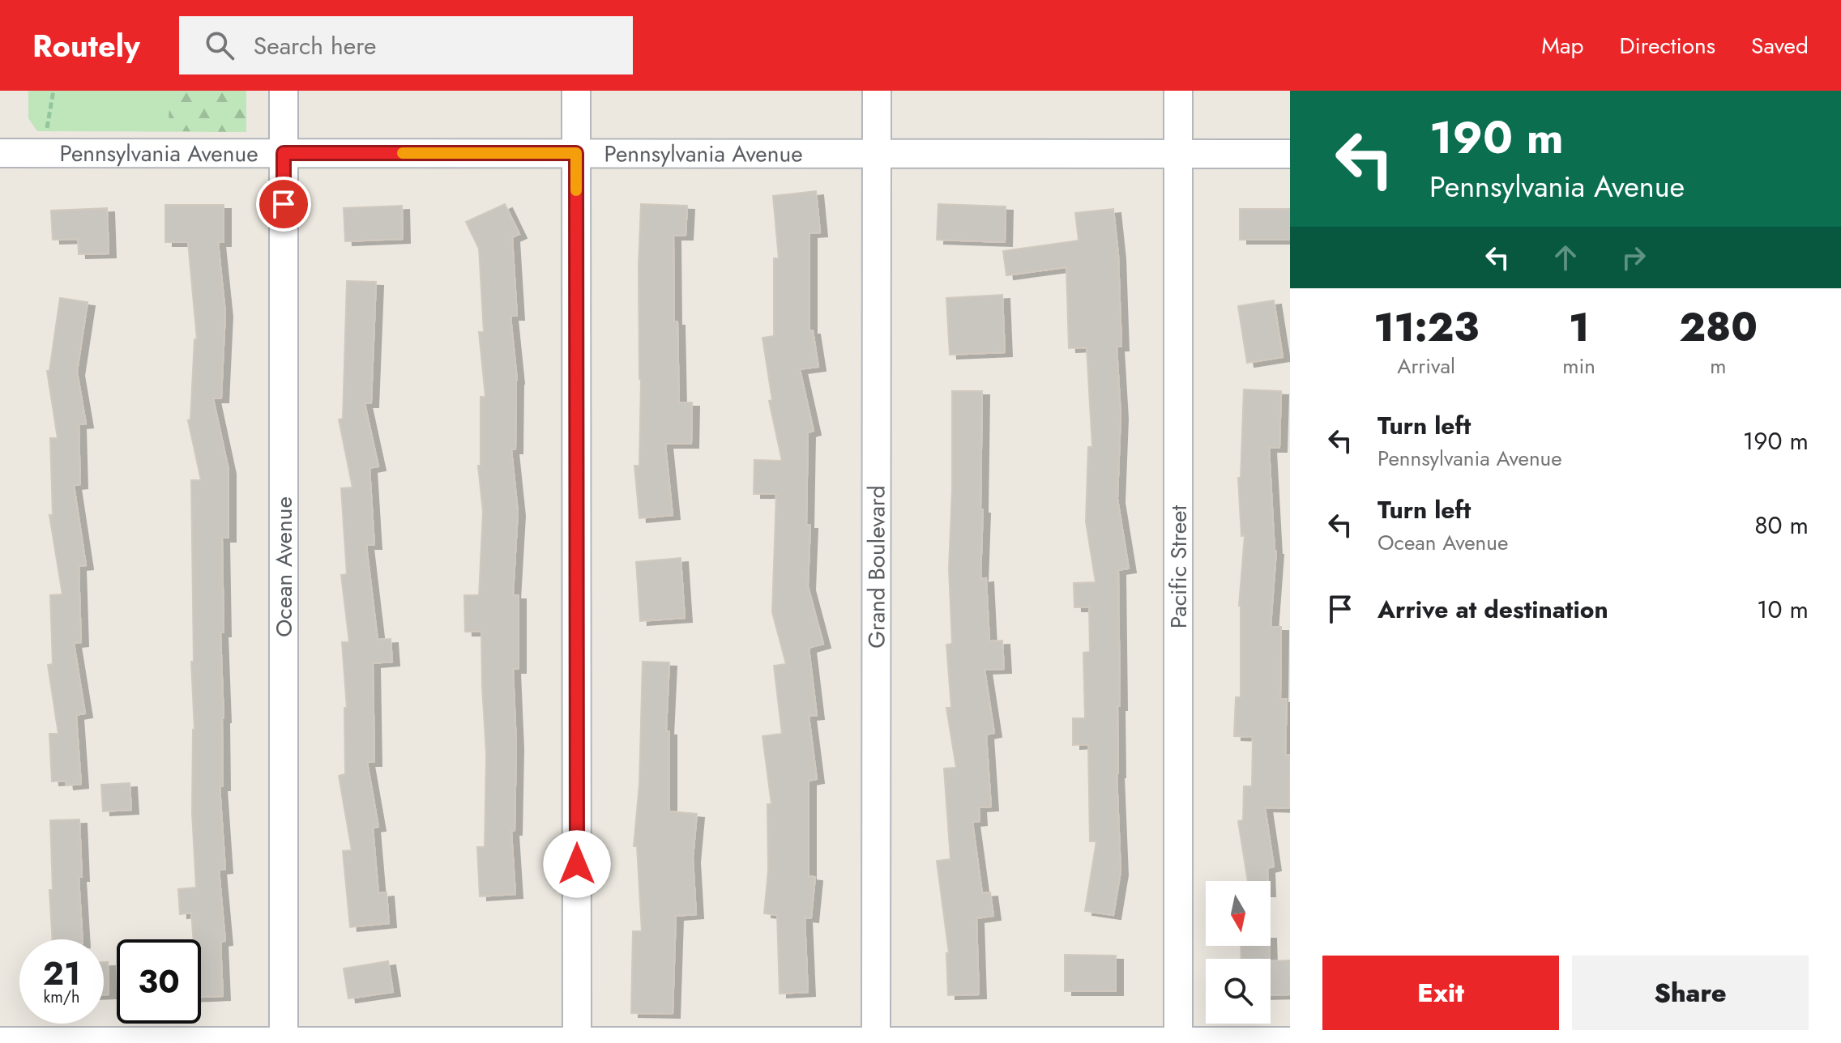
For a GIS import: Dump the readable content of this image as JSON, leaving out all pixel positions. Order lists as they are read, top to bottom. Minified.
{"streets":{"street":["Pennsylvania Avenue","Ocean Avenue","Grand Boulevard","Pacific Street"]},"crossings":[["Pennsylvania Avenue","Ocean Avenue"],["Pennsylvania Avenue","Grand Boulevard"],["Pennsylvania Avenue","Pacific Street"]],"north":"bottom","page":{"header":"Routely","search":"Search here","nav":["Map","Directions","Saved"],"turn":["190 m","Pennsylvania Avenue"],"eta":["11:23","Arrival","1","min","280","m"],"list":[{"name":"Turn left","note":"Pennsylvania Avenue","value":"190 m"},{"name":"Turn left","note":"Ocean Avenue","value":"80 m"},{"name":"Arrive at destination","value":"10 m"}],"speed":"21 km/h","limit":"30","buttons":["Exit","Share"]}}
